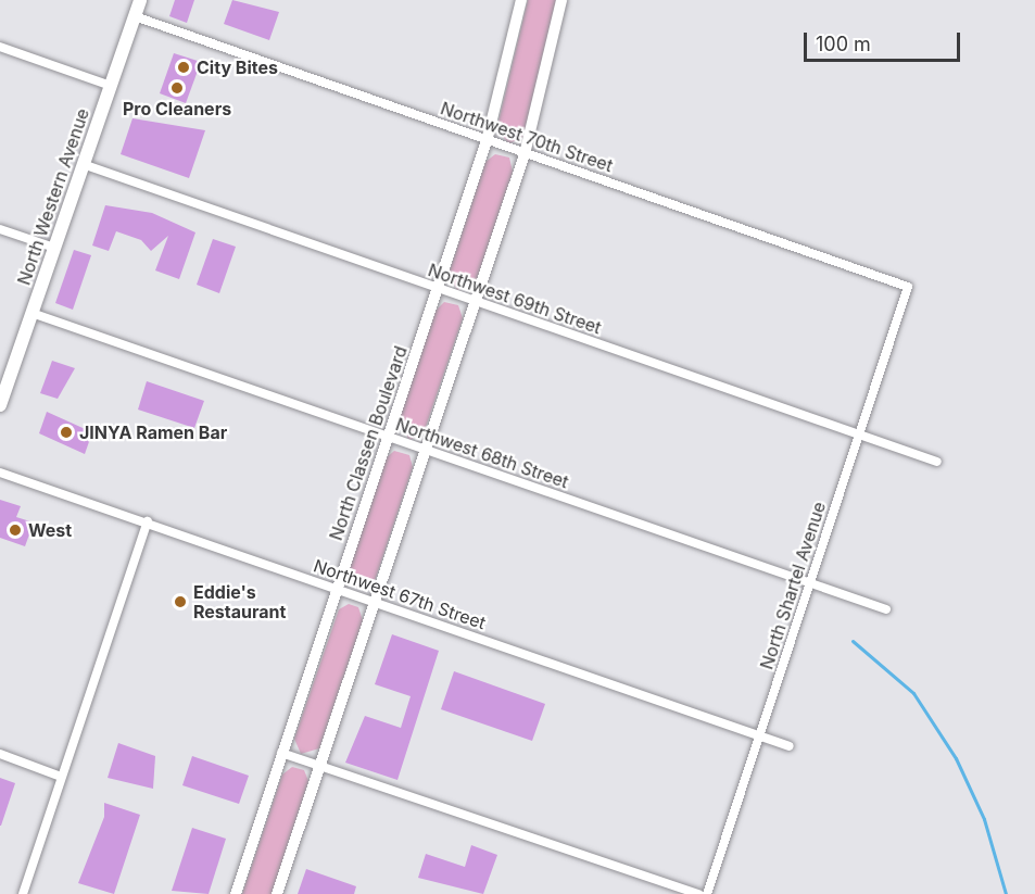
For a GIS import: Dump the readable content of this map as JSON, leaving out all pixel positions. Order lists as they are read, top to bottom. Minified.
{"streets":{"main road":["North Western Avenue"],"street":["Northwest 70th Street","Northwest 69th Street","North Classen Boulevard","Northwest 68th Street","North Shartel Avenue","Northwest 67th Street"]},"crossings":[["Northwest 70th Street","North Western Avenue"],["Northwest 70th Street","North Classen Boulevard"],["Northwest 70th Street","North Shartel Avenue"],["North Western Avenue","Northwest 69th Street"],["North Western Avenue","Northwest 68th Street"],["Northwest 69th Street","North Classen Boulevard"],["Northwest 69th Street","North Shartel Avenue"],["North Classen Boulevard","Northwest 68th Street"],["North Classen Boulevard","Northwest 67th Street"],["Northwest 68th Street","North Shartel Avenue"],["North Shartel Avenue","Northwest 67th Street"]],"places":["City Bites","Pro Cleaners","JINYA Ramen Bar","West","Eddie's Restaurant"],"scale_bar":"100 m"}
